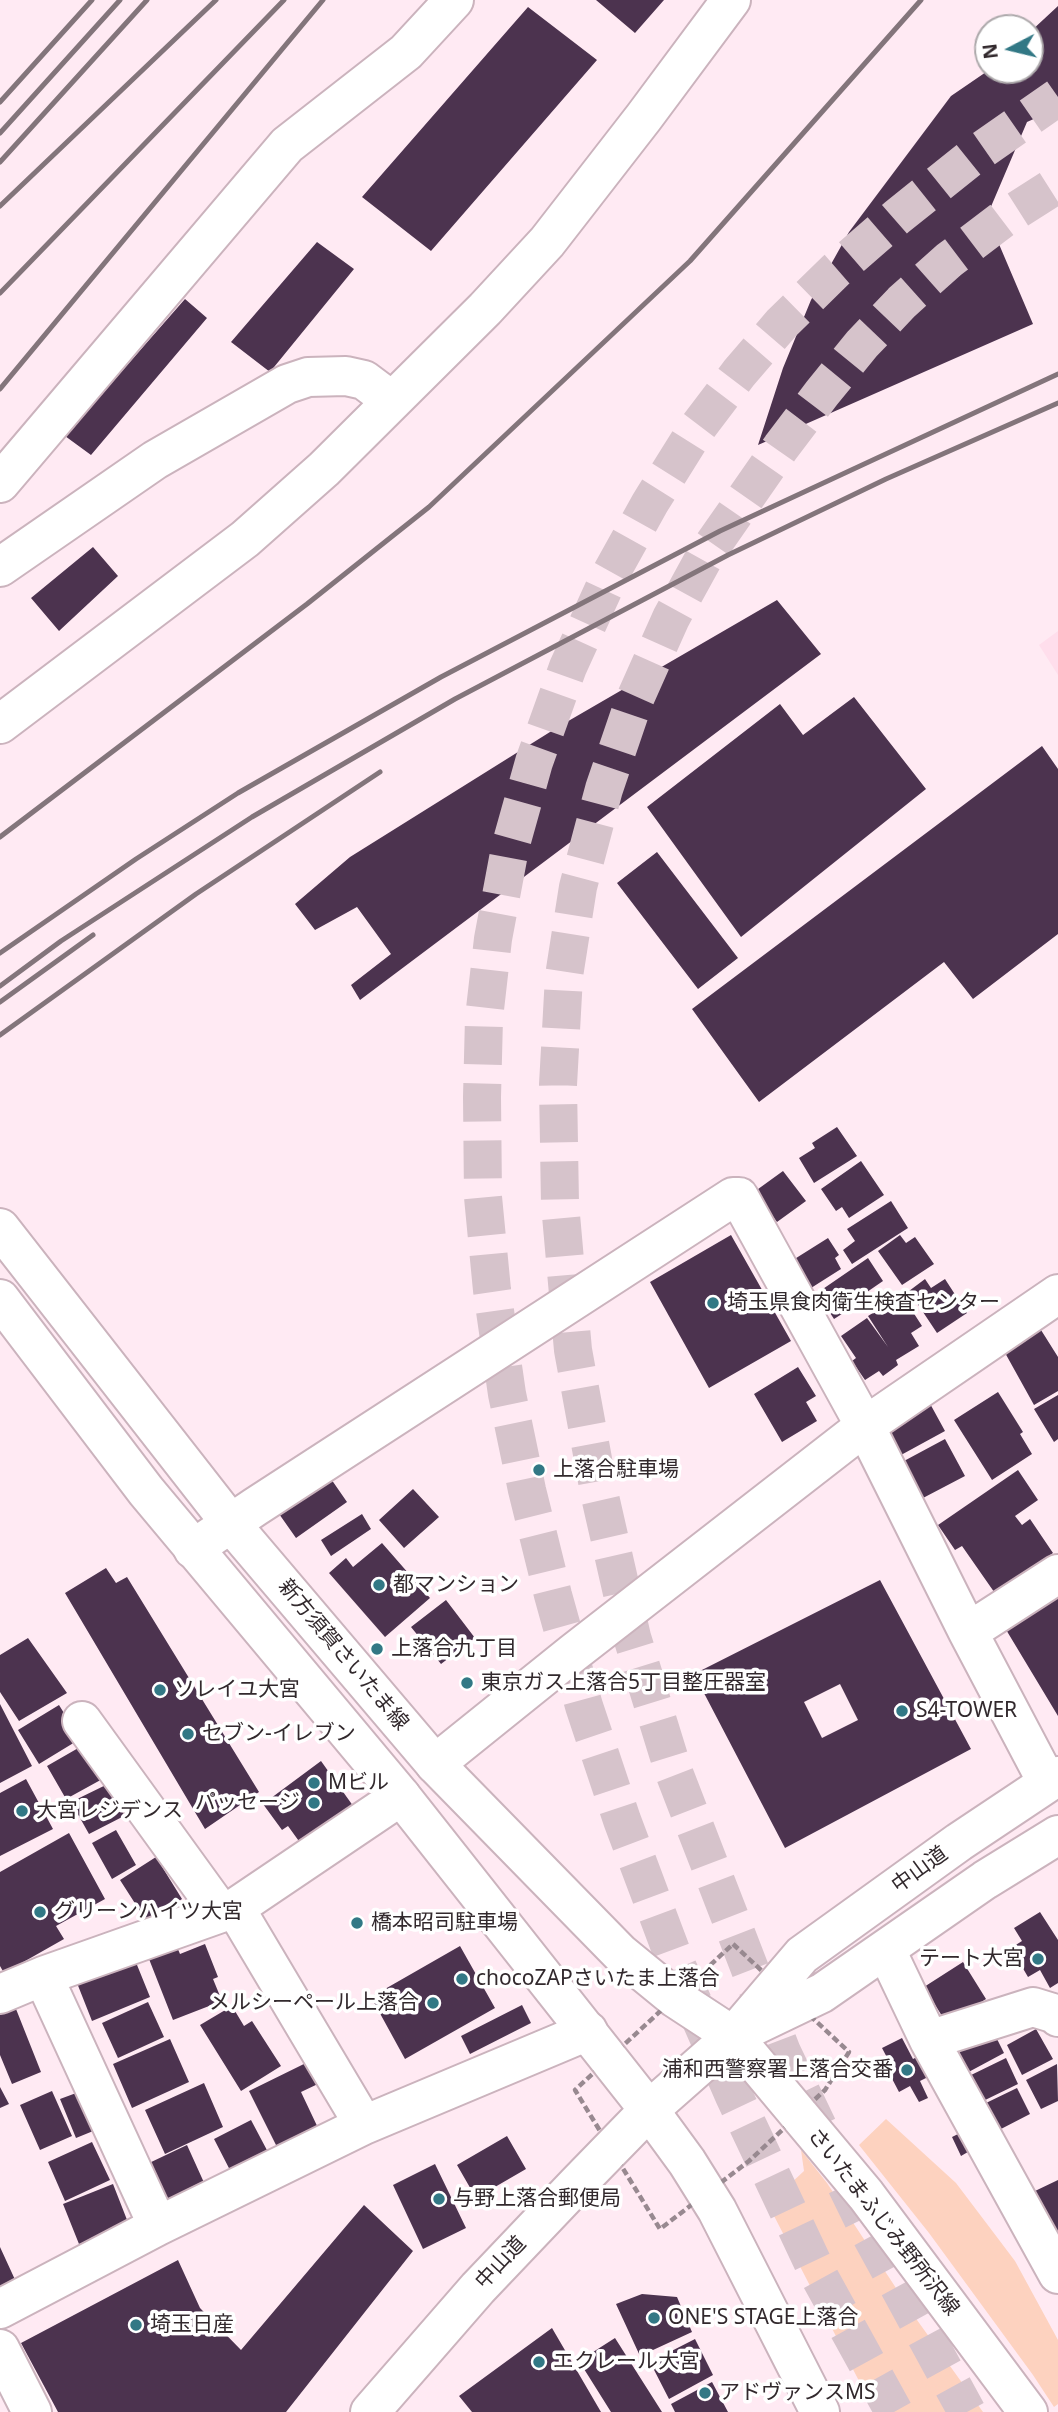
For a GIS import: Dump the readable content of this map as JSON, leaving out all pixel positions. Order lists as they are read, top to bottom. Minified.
{"streets":{"main road":["新方須賀さいたま線","中山道","さいたまふじみ野所沢線"]},"crossings":[["新方須賀さいたま線","中山道"],["新方須賀さいたま線","さいたまふじみ野所沢線"],["中山道","さいたまふじみ野所沢線"]],"places":["埼玉県食肉衛生検査センター","上落合駐車場","都マンション","上落合九丁目","東京ガス上落合5丁目整圧器室","ソレイユ大宮","S4-TOWER","セブン-イレブン","Mビル","パッセージ","大宮レジデンス","グリーンハイツ大宮","橋本昭司駐車場","テート大宮","chocoZAPさいたま上落合","メルシーペール上落合","浦和西警察署上落合交番","与野上落合郵便局","ONE'S STAGE上落合","埼玉日産","エクレール大宮","アドヴァンスMS"],"north":"left"}
